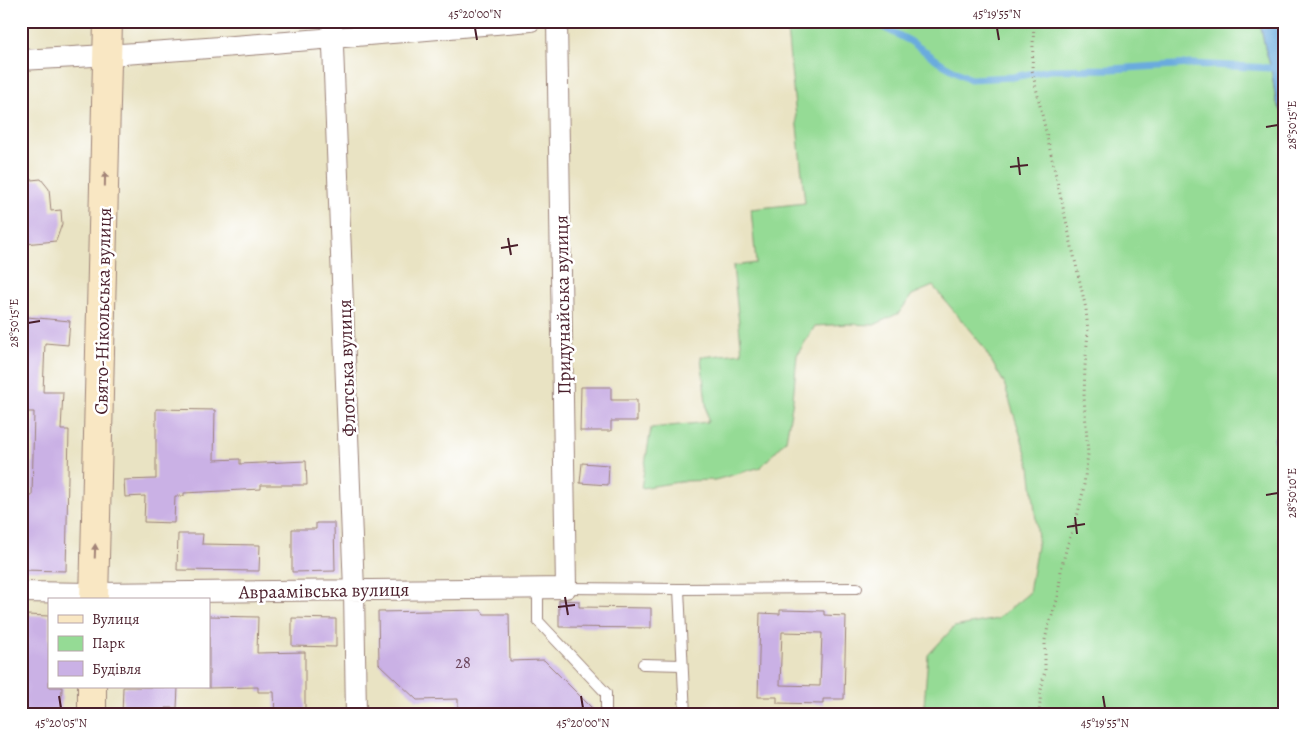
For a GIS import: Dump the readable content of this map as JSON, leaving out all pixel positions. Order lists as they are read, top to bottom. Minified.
{"streets":{"main road":["Свято-Нікольська вулиця"],"street":["Придунайська вулиця","Флотська вулиця","Авраамівська вулиця"]},"crossings":[["Придунайська вулиця","Авраамівська вулиця"],["Свято-Нікольська вулиця","Авраамівська вулиця"],["Флотська вулиця","Авраамівська вулиця"]],"one_way":["Свято-Нікольська вулиця"],"house_numbers":["28"],"legend":["Вулиця","Парк","Будівля"],"coordinates":["45°20'00\"N","45°19'55\"N","28°50'15\"E","28°50'10\"E","45°20'05\"N"]}
